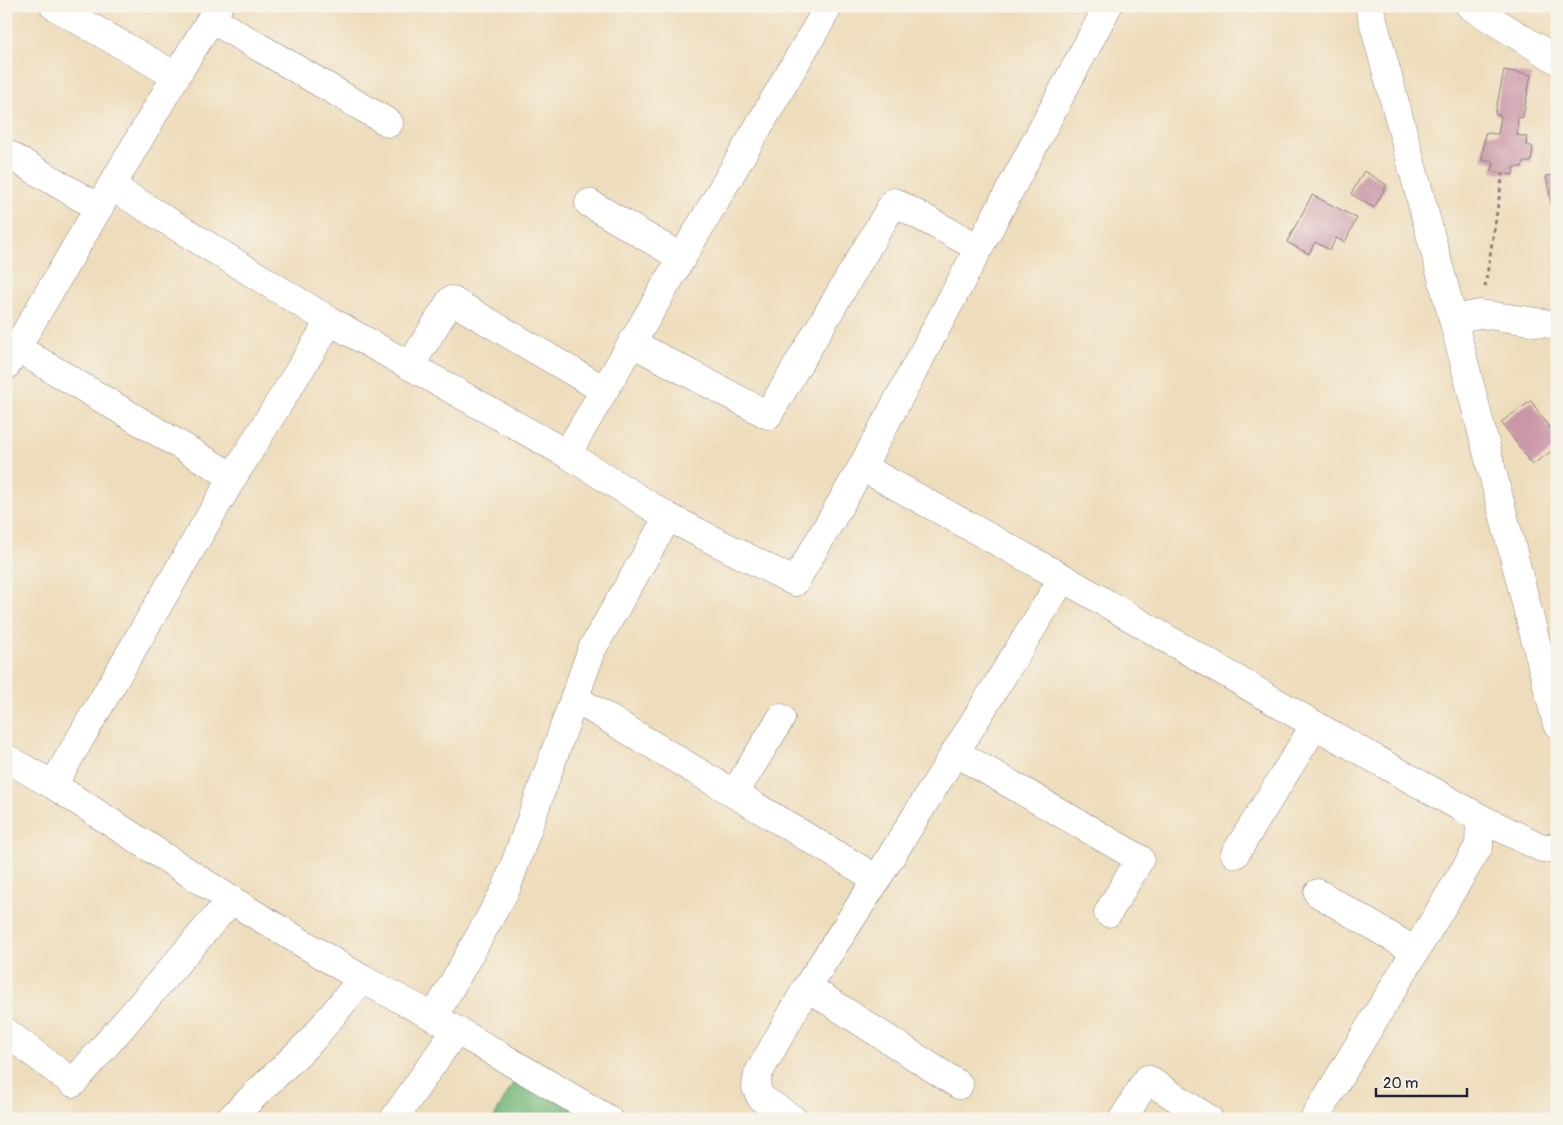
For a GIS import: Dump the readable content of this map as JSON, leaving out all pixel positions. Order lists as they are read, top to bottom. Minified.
{"scale_bar":"20 m"}
